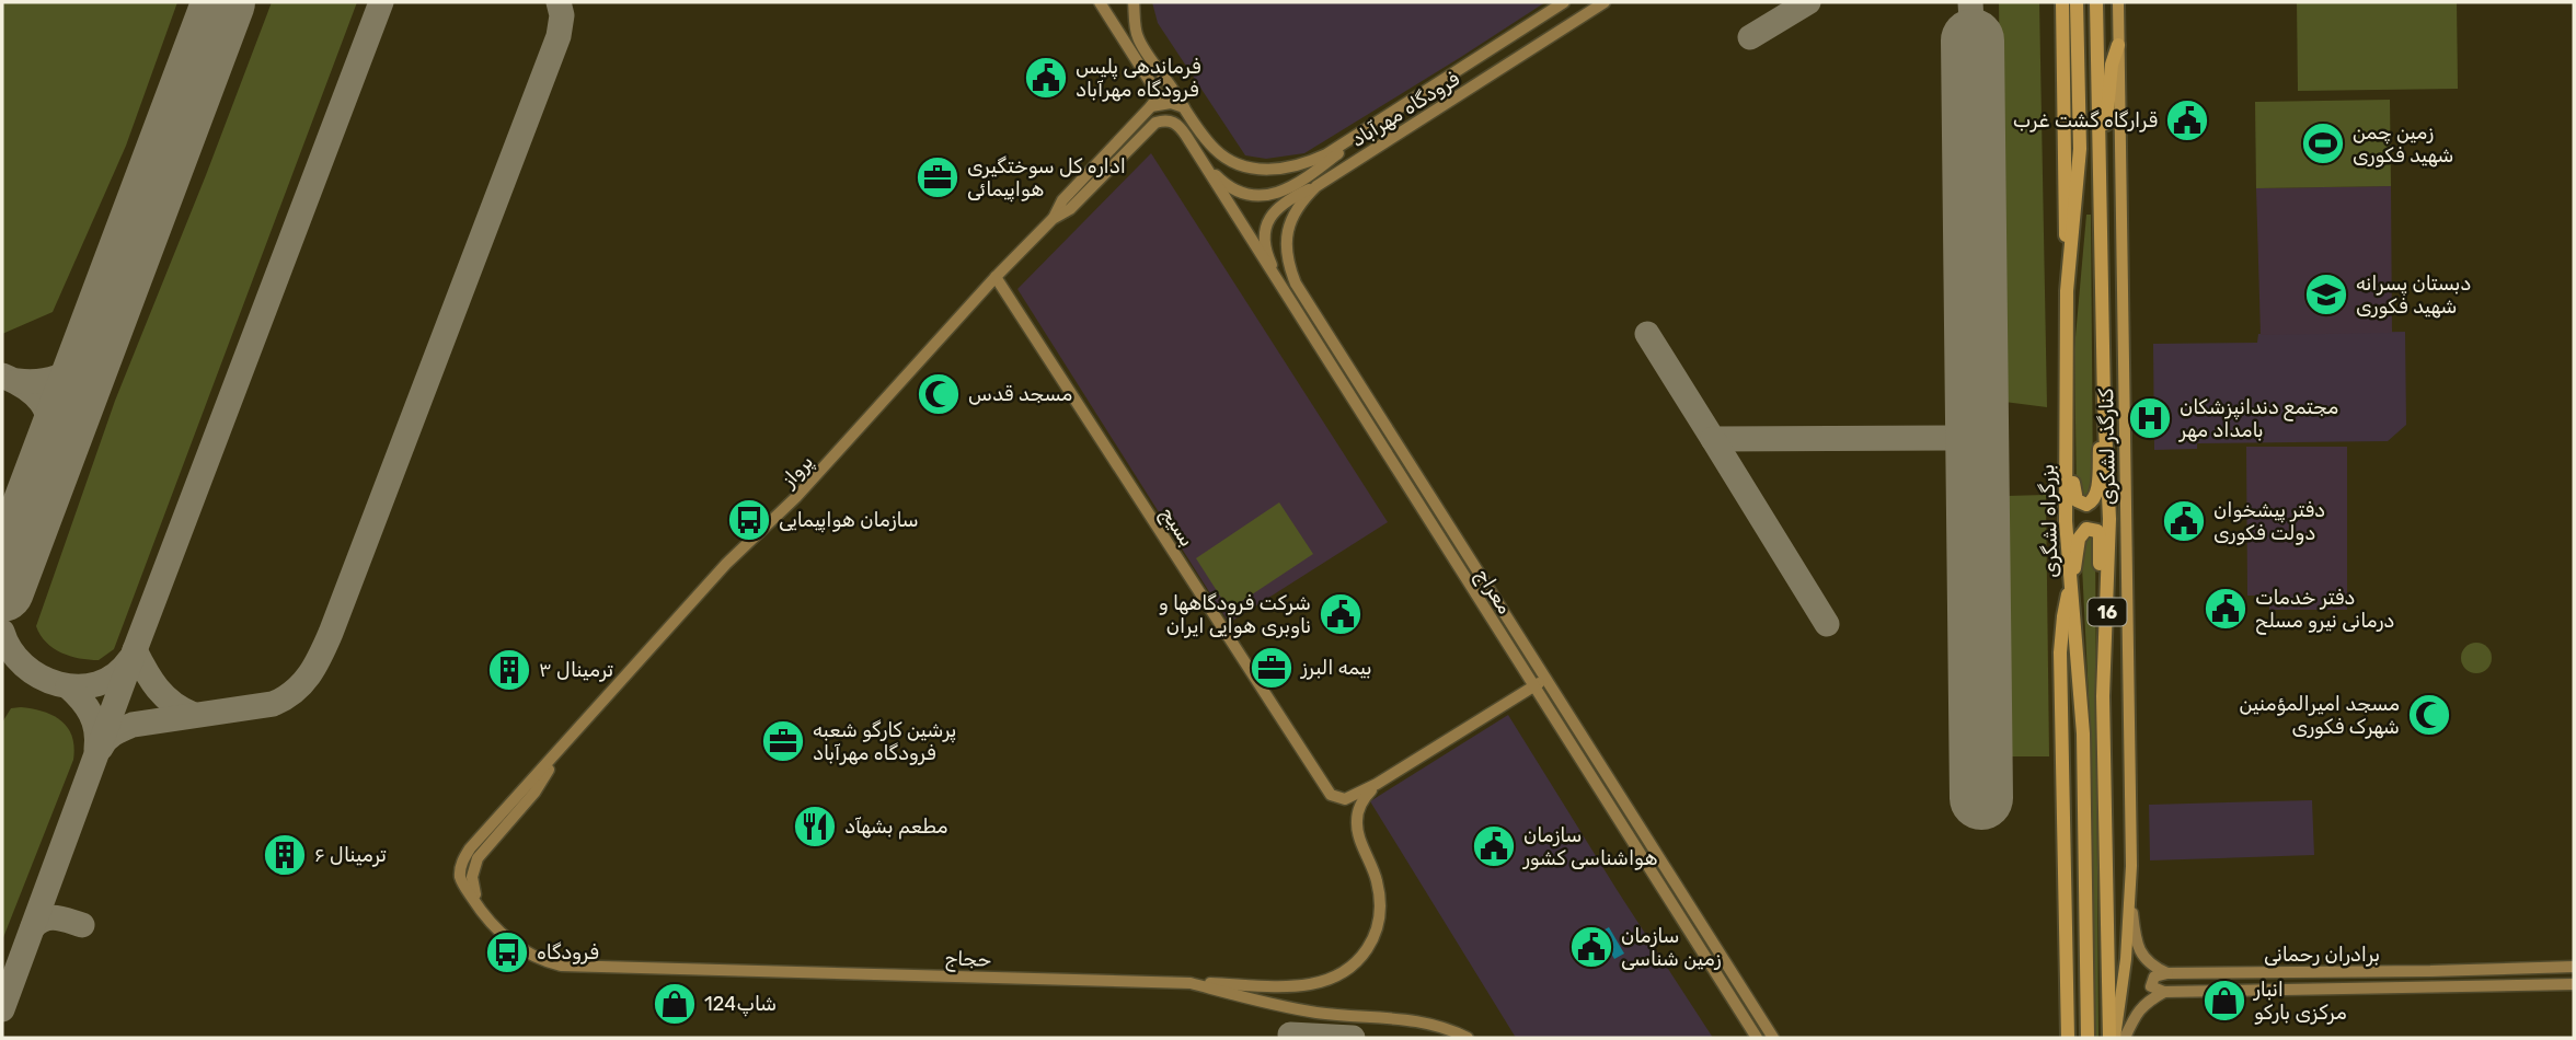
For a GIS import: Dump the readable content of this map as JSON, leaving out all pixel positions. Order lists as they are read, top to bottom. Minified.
{"streets":{"highway":["بزرگراه لشگری","16"],"main road":["فرودگاه مهرآباد","کنارگذر لشکری","پرواز","بسیج","معراج","برادران رحمانی","حجاج"]},"crossings":[["فرودگاه مهرآباد","معراج"],["کنارگذر لشکری","16"],["پرواز","بسیج"],["پرواز","معراج"],["پرواز","حجاج"],["بزرگراه لشگری","16"]],"places":{"public building":["فرماندهی پلیس فرودگاه مهرآباد","قرارگاه گشت غرب","دفتر پیشخوان دولت فکوری","دفتر خدمات درمانی نیرو مسلح","شرکت فرودگاهها و ناوبری هوایی ایران","سازمان هواشناسی کشور","سازمان زمین شناسی"],"sports":["زمین چمن شهید فکوری"],"office":["اداره کل سوختگیری هواپیمائی","بیمه البرز","پرشین کارگو شعبه فرودگاه مهرآباد"],"school or university":["دبستان پسرانه شهید فکوری"],"mosque":["مسجد قدس","مسجد امیرالمؤمنین شهرک فکوری"],"hospital":["مجتمع دندانپزشکان بامداد مهر"],"bus stop":["سازمان هواپیمایی","فرودگاه"],"building":["ترمینال ۳","ترمینال ۶"],"restaurant":["مطعم بشهآد"],"shop":["انبار مرکزی بارکو","124شاپ"]}}
